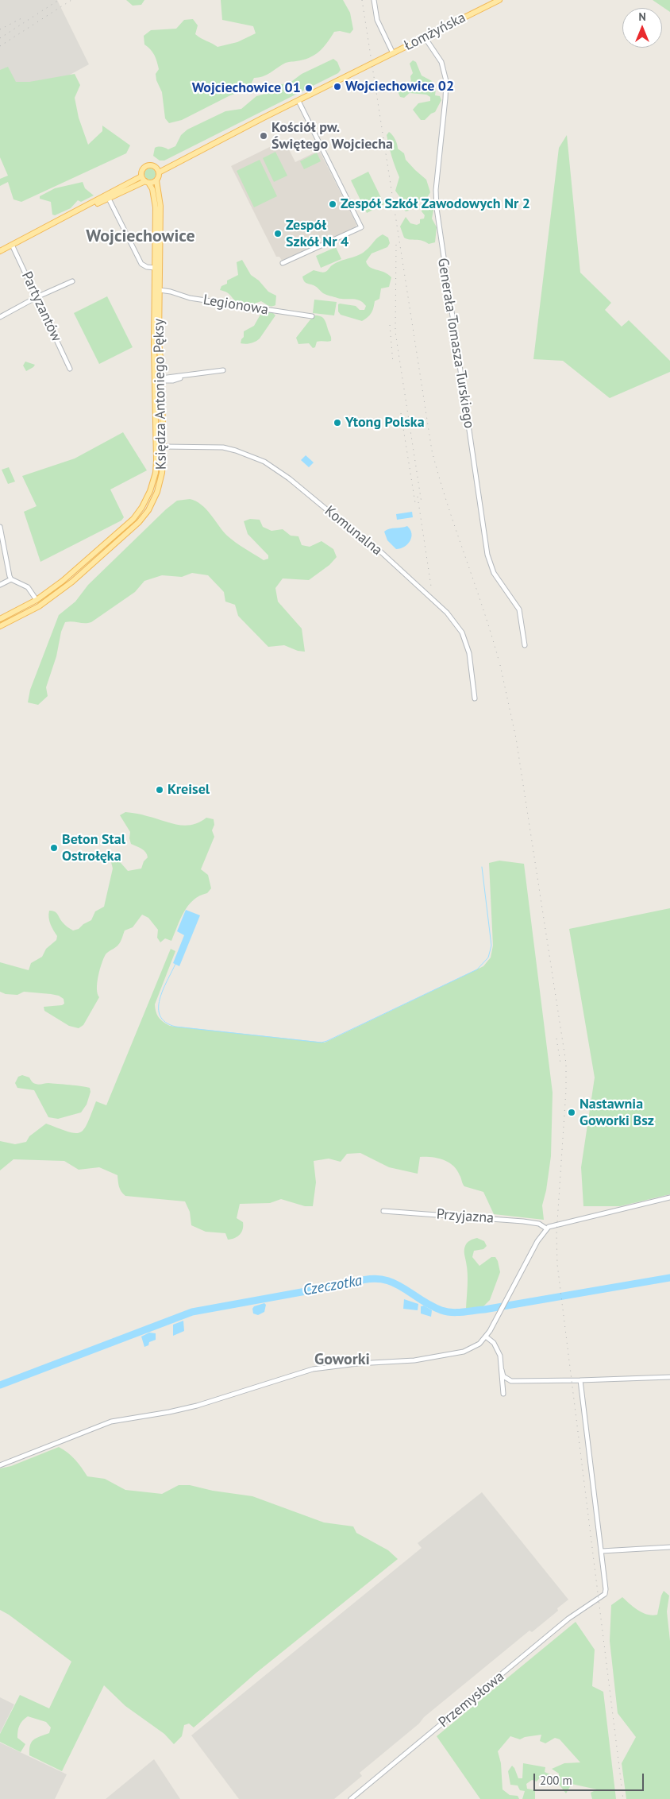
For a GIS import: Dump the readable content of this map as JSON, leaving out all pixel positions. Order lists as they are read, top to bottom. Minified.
{"streets":{"main road":["Łomżyńska","Księdza Antoniego Pęksy"],"street":["Legionowa","Partyzantów","Generała Tomasza Turskiego","Komunalna","Przyjazna","Przemysłowa"]},"crossings":[["Łomżyńska","Generała Tomasza Turskiego"],["Łomżyńska","Księdza Antoniego Pęksy"],["Legionowa","Księdza Antoniego Pęksy"],["Księdza Antoniego Pęksy","Komunalna"]],"districts":["Wojciechowice","Goworki"],"water":["Czeczotka"],"places":["Wojciechowice 02","Wojciechowice 01","Kościół pw. Świętego Wojciecha","Zespół Szkół Zawodowych Nr 2","Zespół Szkół Nr 4","Ytong Polska","Kreisel","Beton Stal Ostrołęka","Nastawnia Goworki Bsz"],"scale_bar":"200 m","north":"top"}
